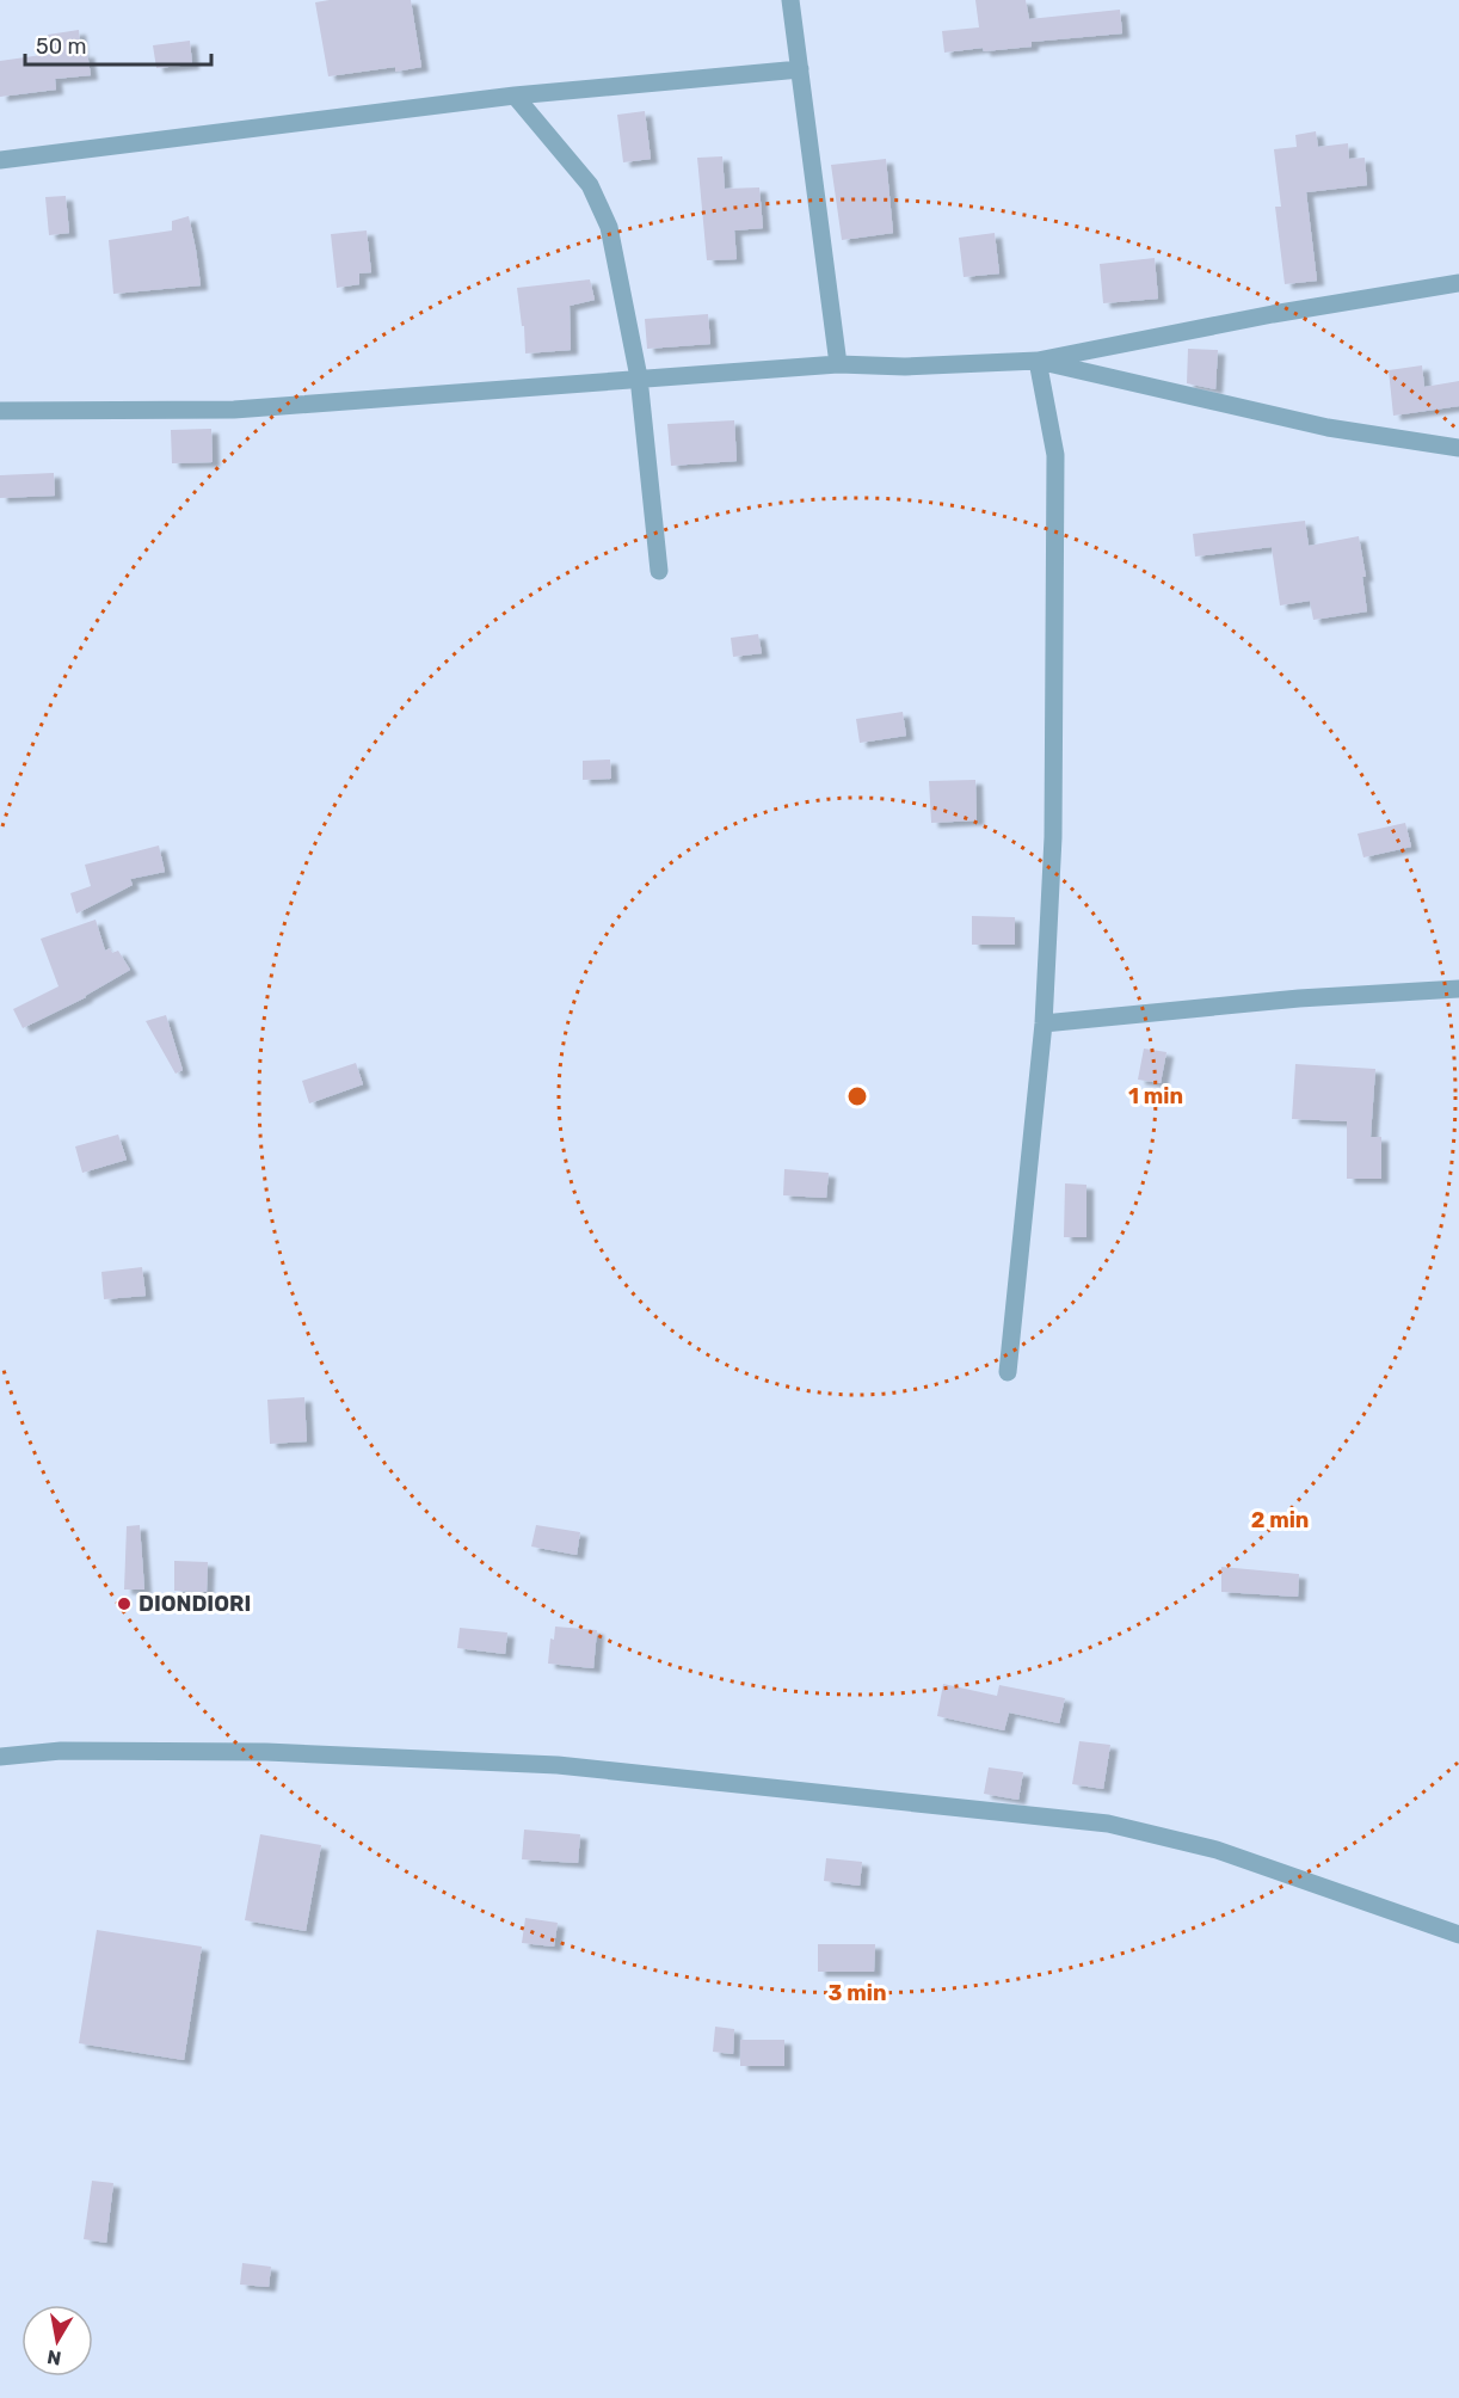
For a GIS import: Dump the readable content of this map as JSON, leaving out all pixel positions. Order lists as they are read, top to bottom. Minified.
{"places":["DIONDIORI"],"scale_bar":"50 m","north":"bottom","rings":["1 min","2 min","3 min"]}
